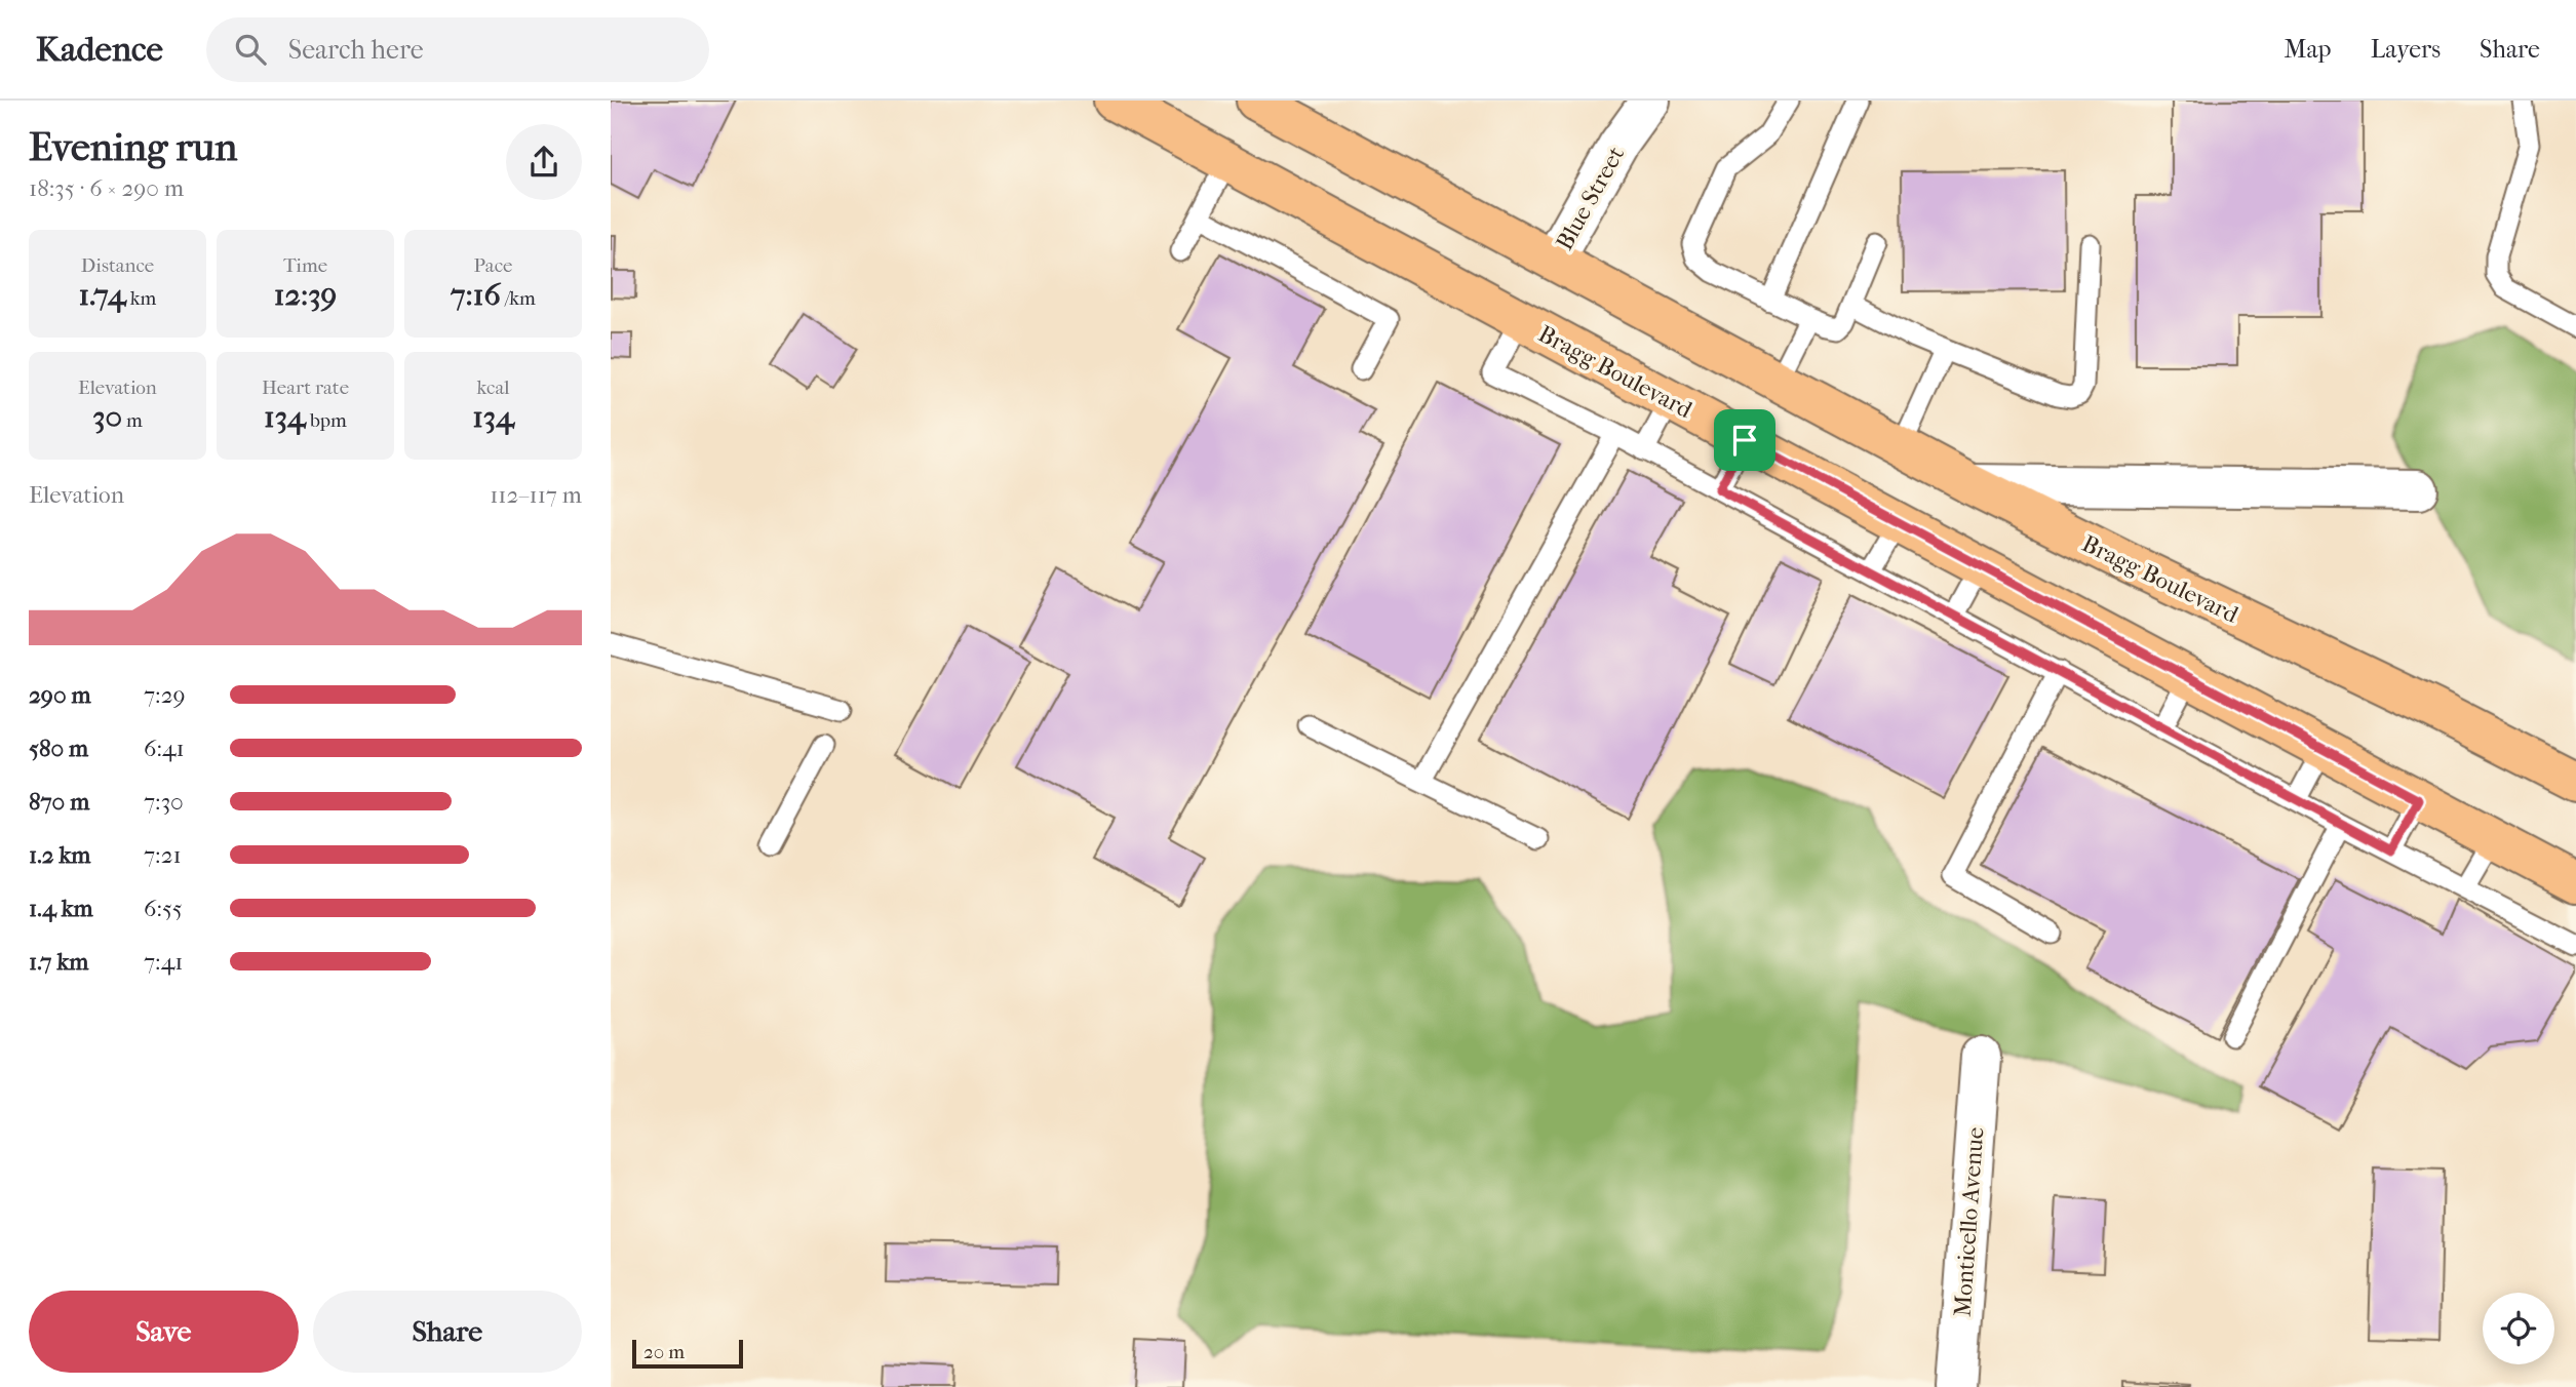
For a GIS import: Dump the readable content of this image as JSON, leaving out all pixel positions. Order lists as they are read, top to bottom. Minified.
{"streets":{"main road":["Bragg Boulevard"],"street":["Blue Street","Monticello Avenue"]},"crossings":[["Blue Street","Bragg Boulevard"]],"scale_bar":"20 m","page":{"header":"Kadence","search":"Search here","nav":["Map","Layers","Share"],"heading":["Evening run","18:35 · 6 × 290 m"],"stats":[["Distance","1.74 km"],["Time","12:39"],["Pace","7:16 /km"],["Elevation","30 m"],["Heart rate","134 bpm"],["kcal","134"]],"chart":["Elevation","112–117 m"],"list":[{"name":"290 m","note":"7:29"},{"name":"580 m","note":"6:41"},{"name":"870 m","note":"7:30"},{"name":"1.2 km","note":"7:21"},{"name":"1.4 km","note":"6:55"},{"name":"1.7 km","note":"7:41"}],"buttons":["Save","Share"],"scale":"20 m"}}
